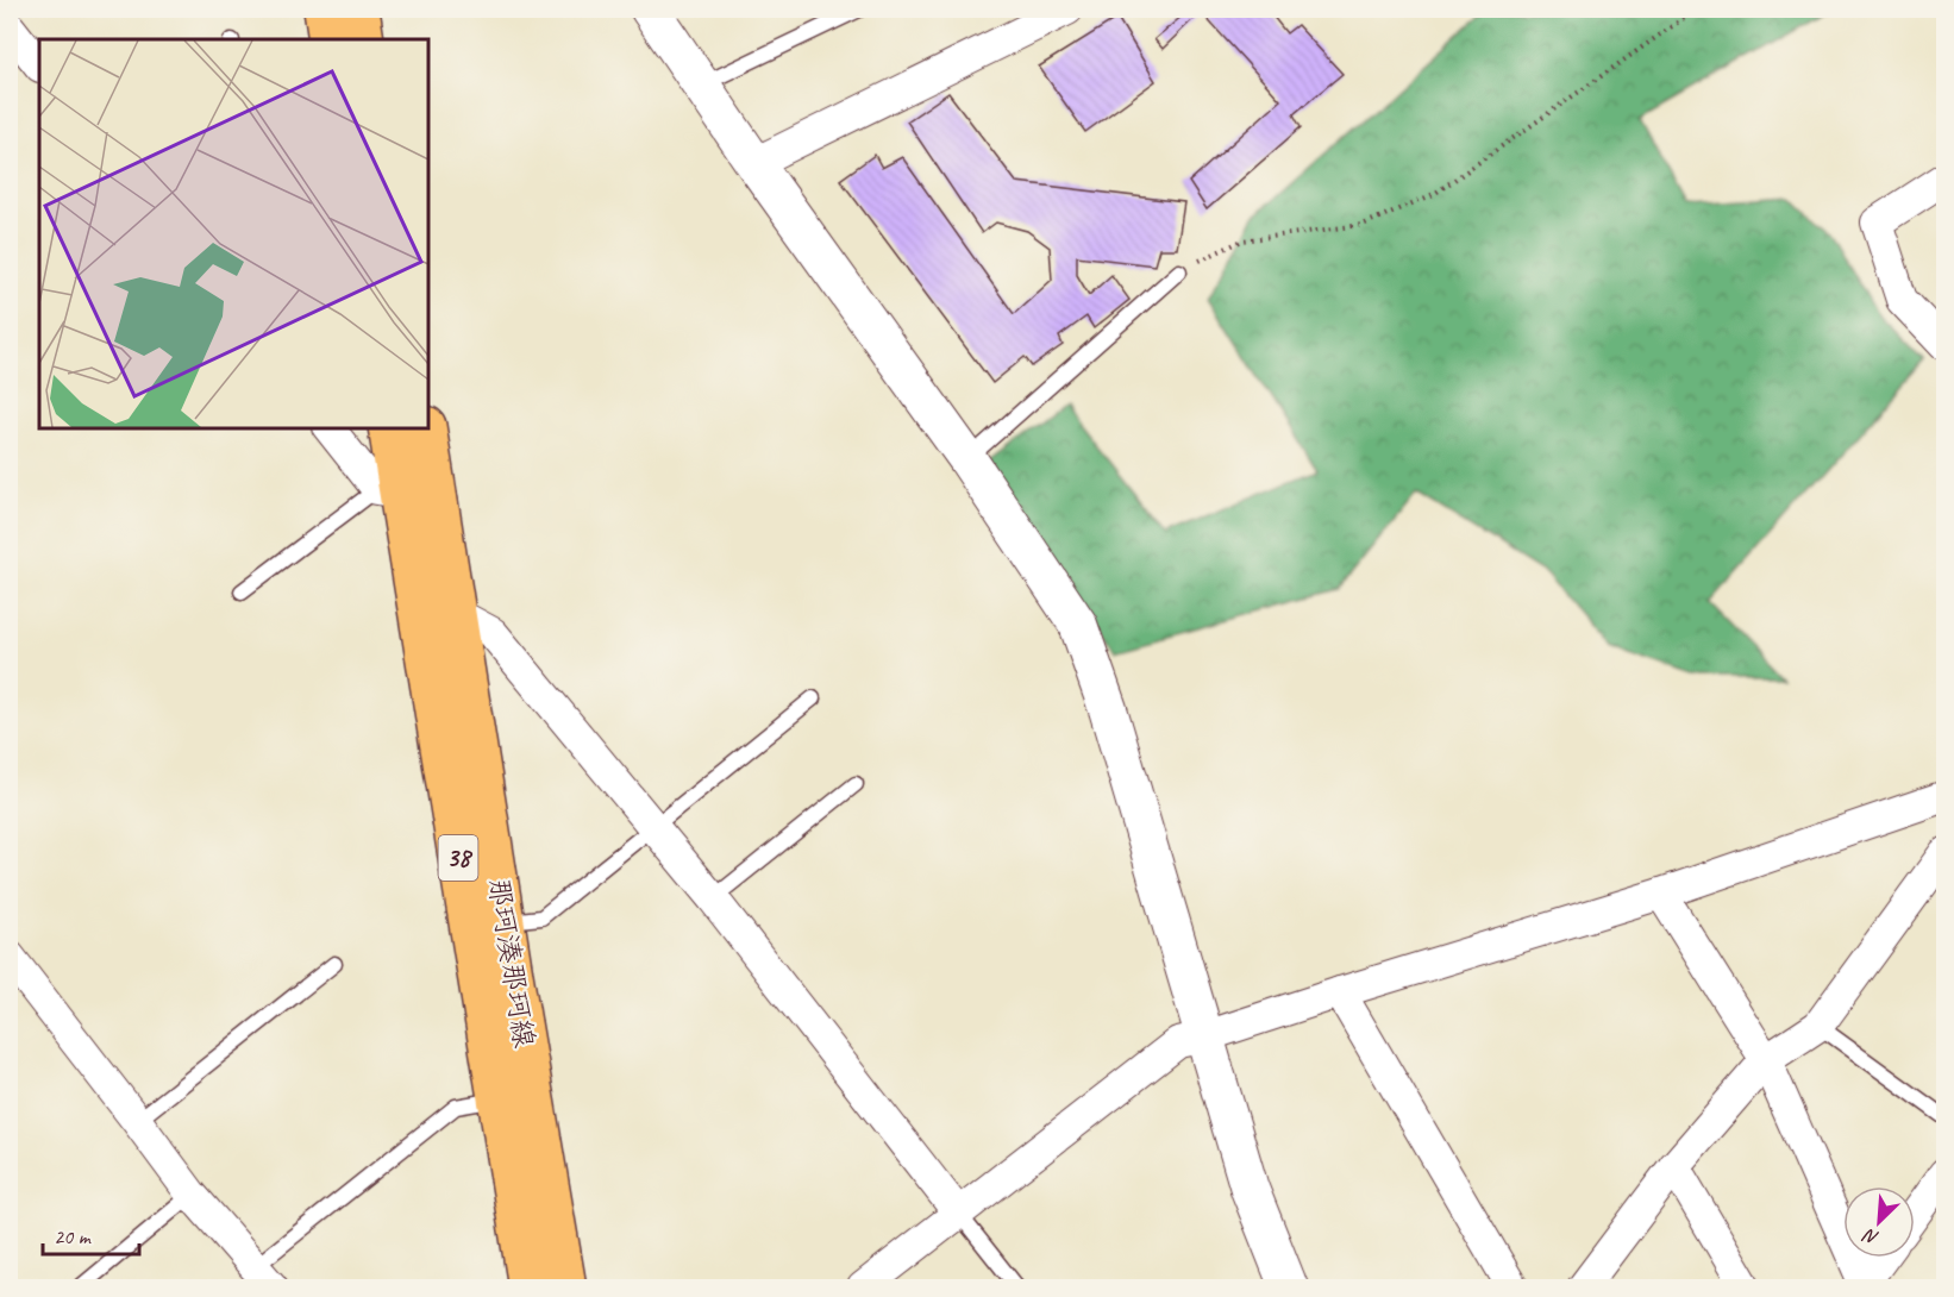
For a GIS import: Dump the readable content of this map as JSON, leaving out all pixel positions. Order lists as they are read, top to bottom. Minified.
{"streets":{"main road":["38","那珂湊那珂線"]},"scale_bar":"20 m","north":"bottom left"}
